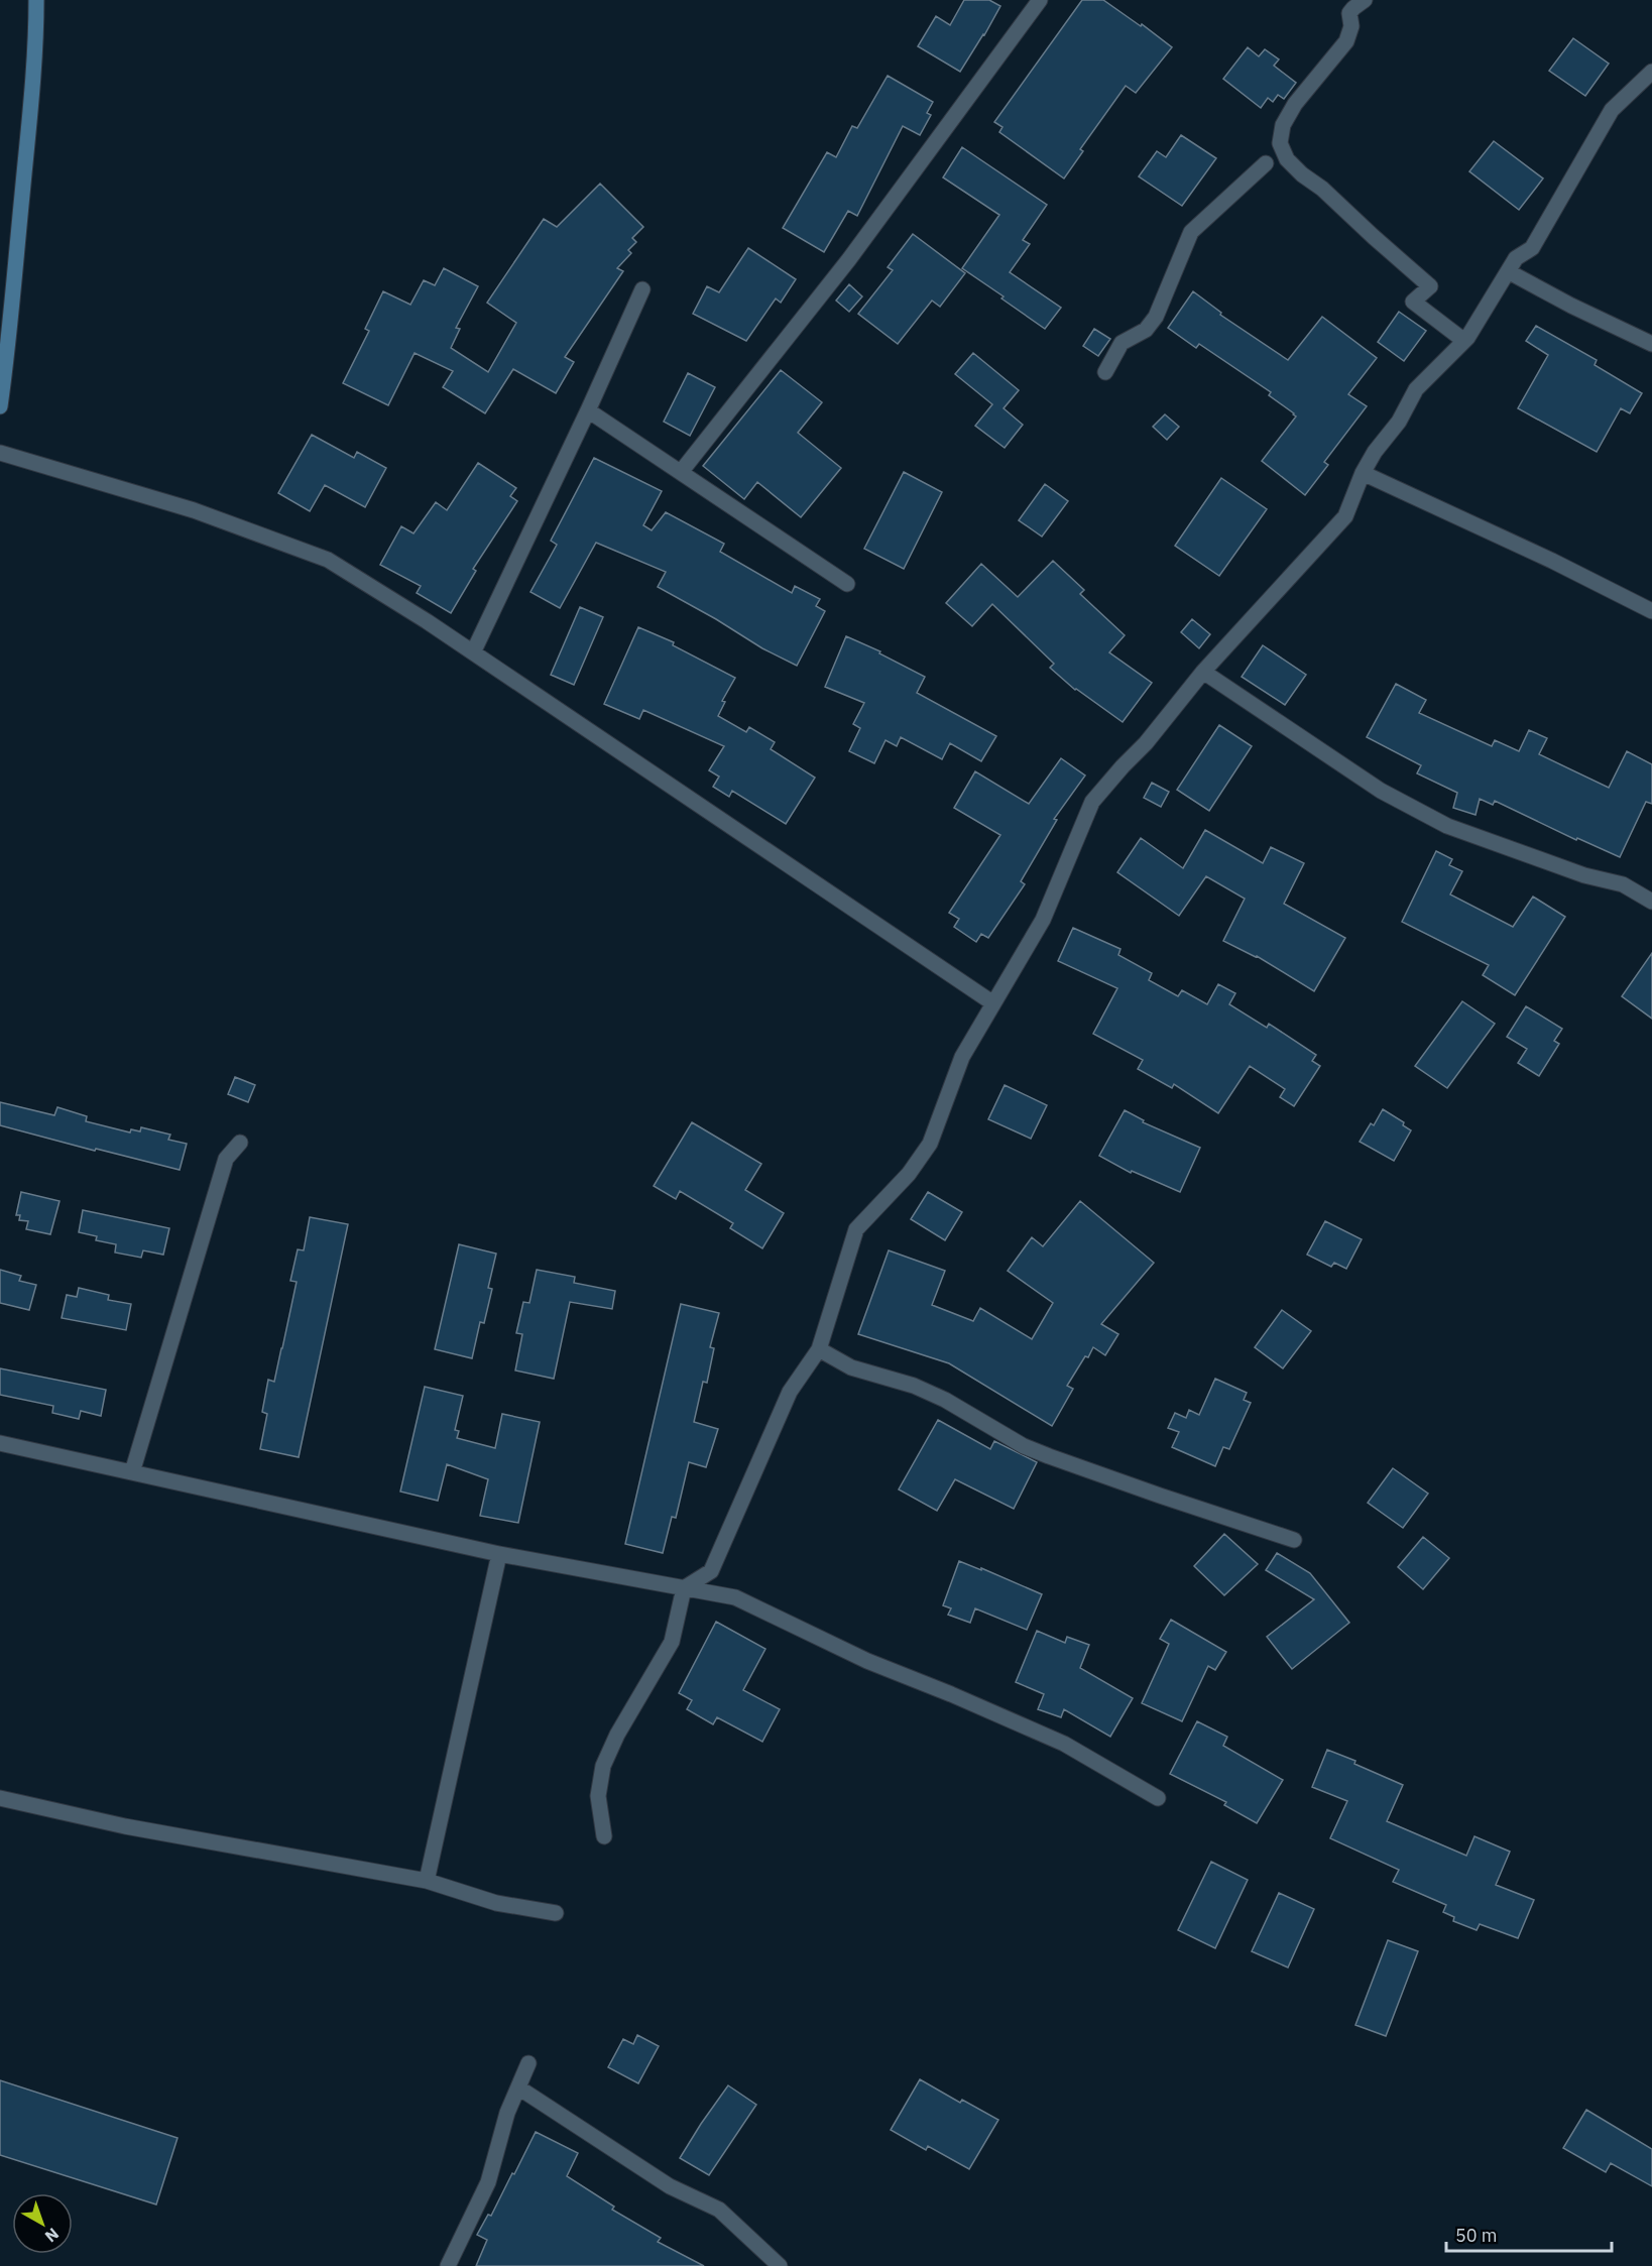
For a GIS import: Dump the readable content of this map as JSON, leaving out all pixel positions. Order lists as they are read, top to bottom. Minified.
{"scale_bar":"50 m","north":"bottom right"}
